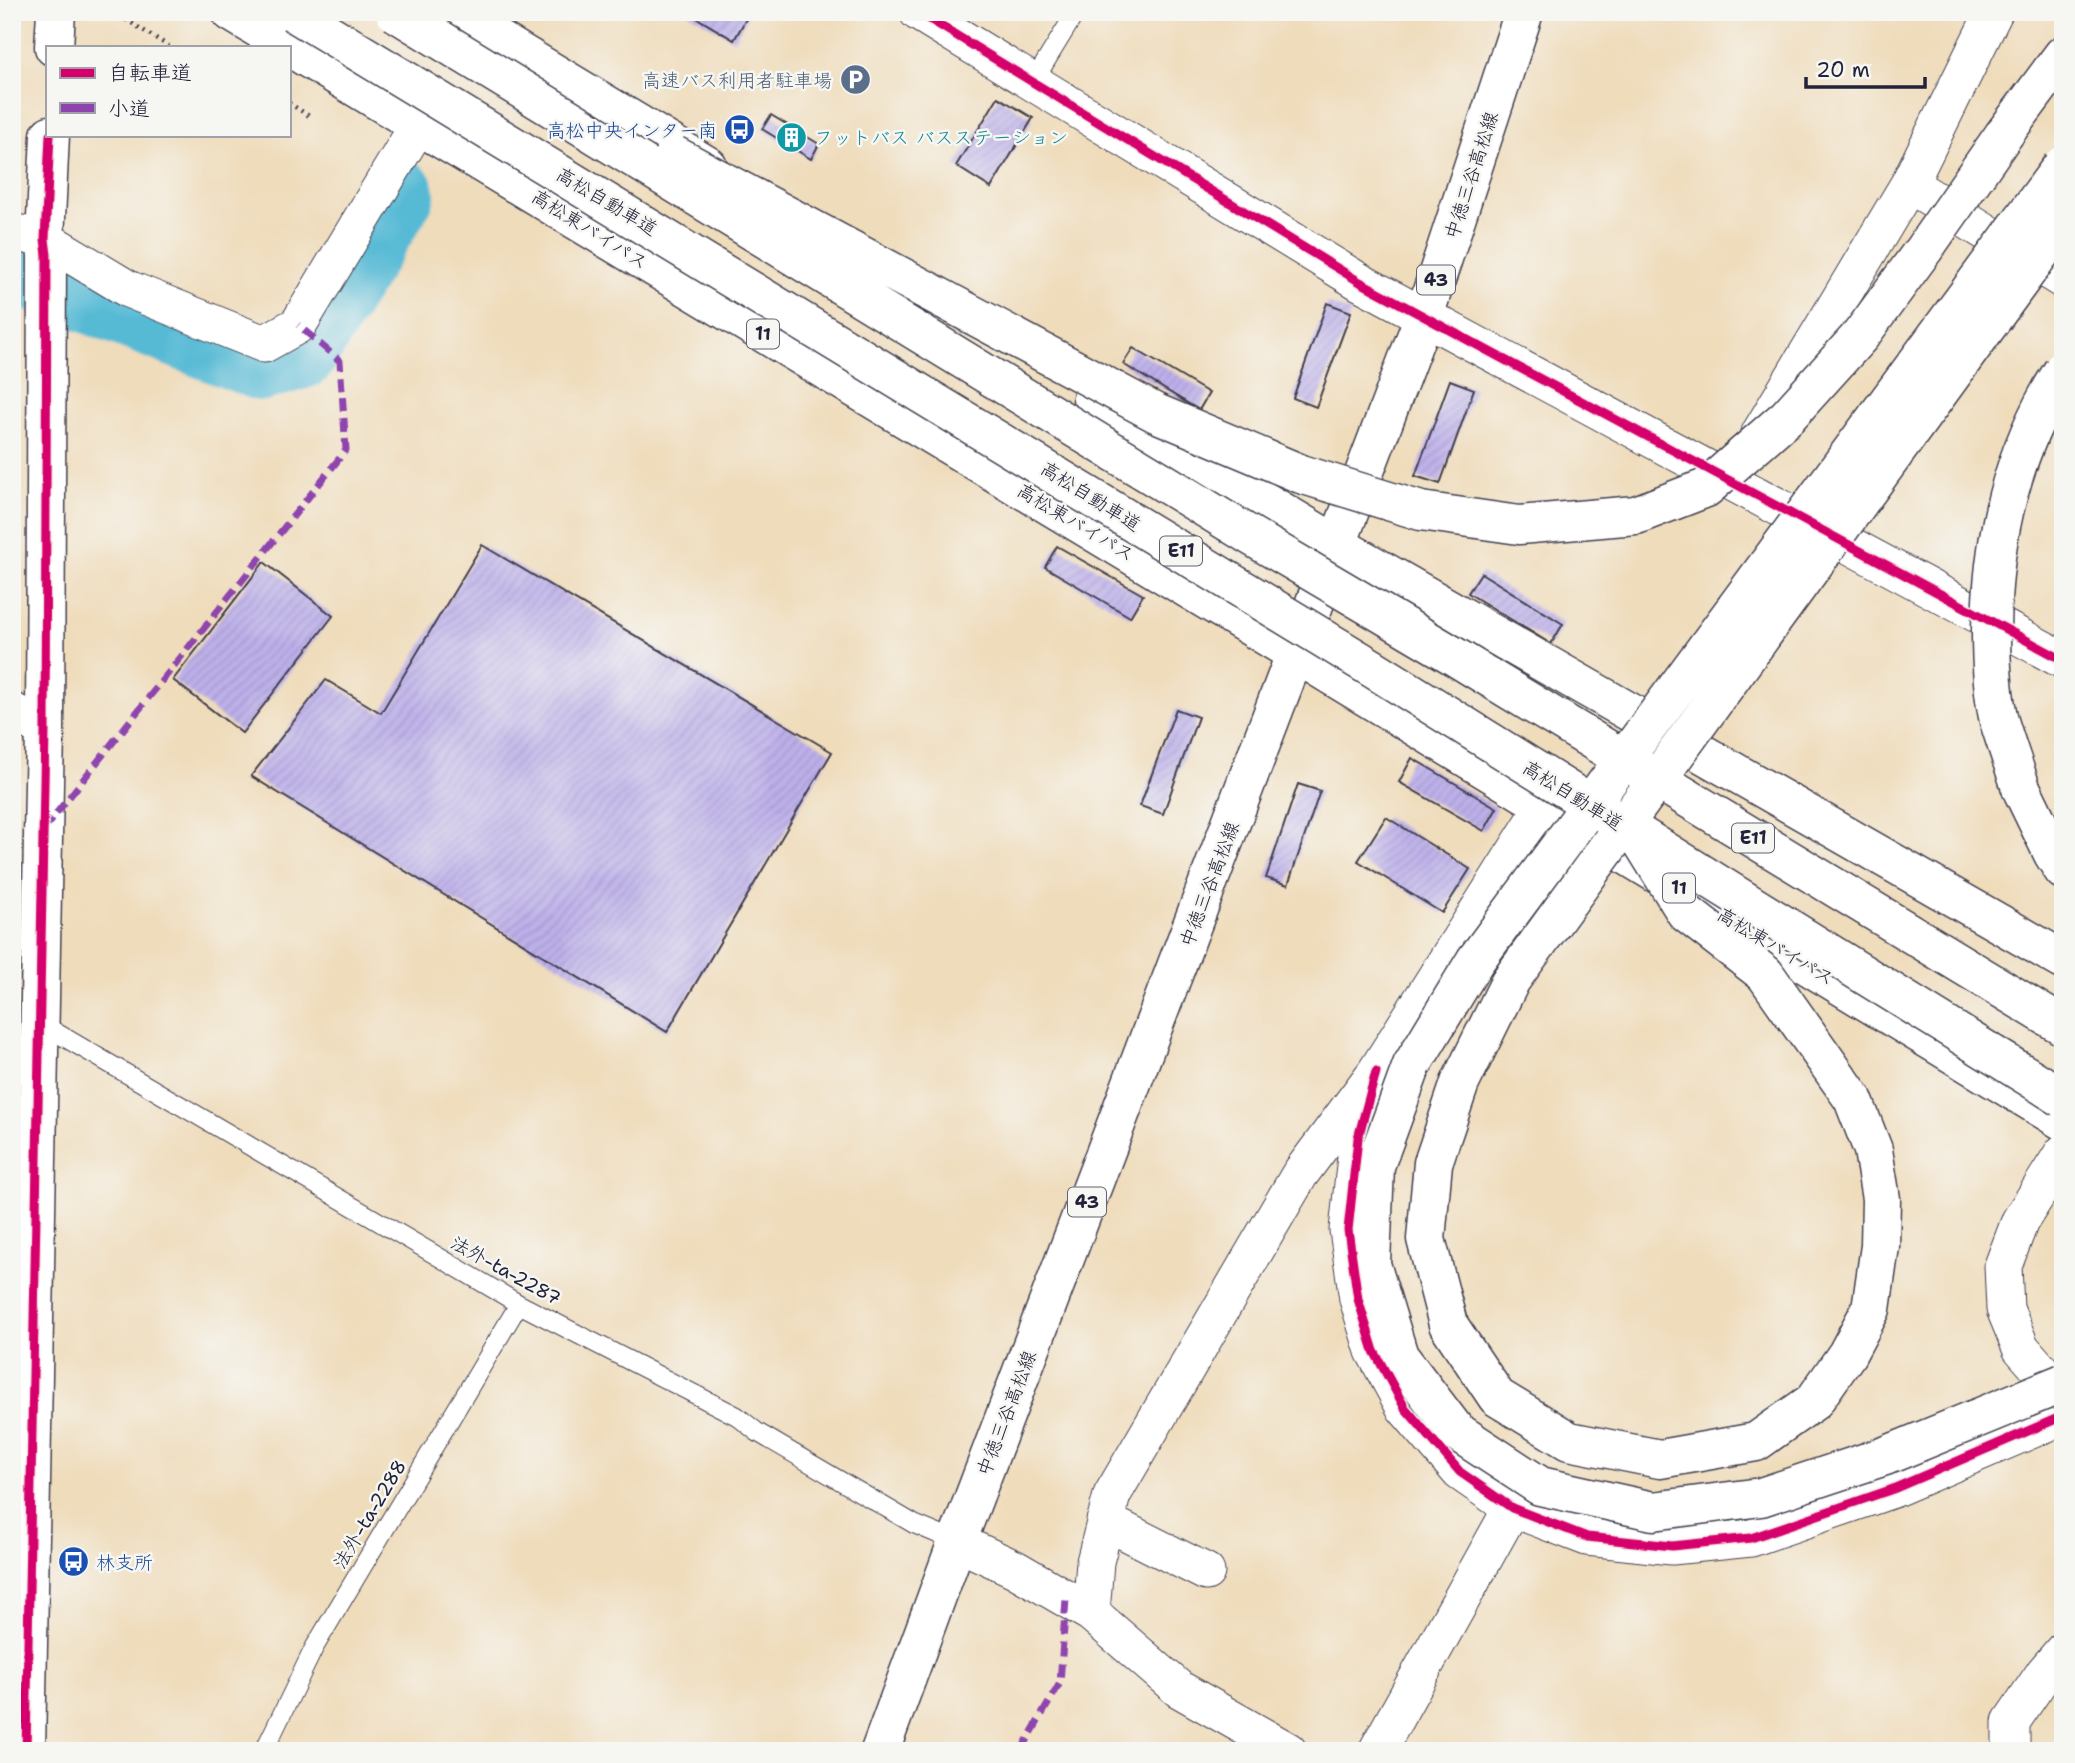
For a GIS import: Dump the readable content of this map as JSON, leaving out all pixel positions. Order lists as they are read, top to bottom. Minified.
{"streets":{"main road":["中徳三谷高松線","高松自動車道","高松東バイパス","43","11","E11"],"lane":["法外-ta-2287","法外-ta-2288"]},"crossings":[["中徳三谷高松線","高松東バイパス"],["中徳三谷高松線","法外-ta-2287"],["法外-ta-2287","法外-ta-2288"]],"places":{"parking":["高速バス利用者駐車場"],"bus stop":["高松中央インター南","林支所"],"building":["フットバス バスステーション"]},"legend":["自転車道","小道"],"scale_bar":"20 m"}
